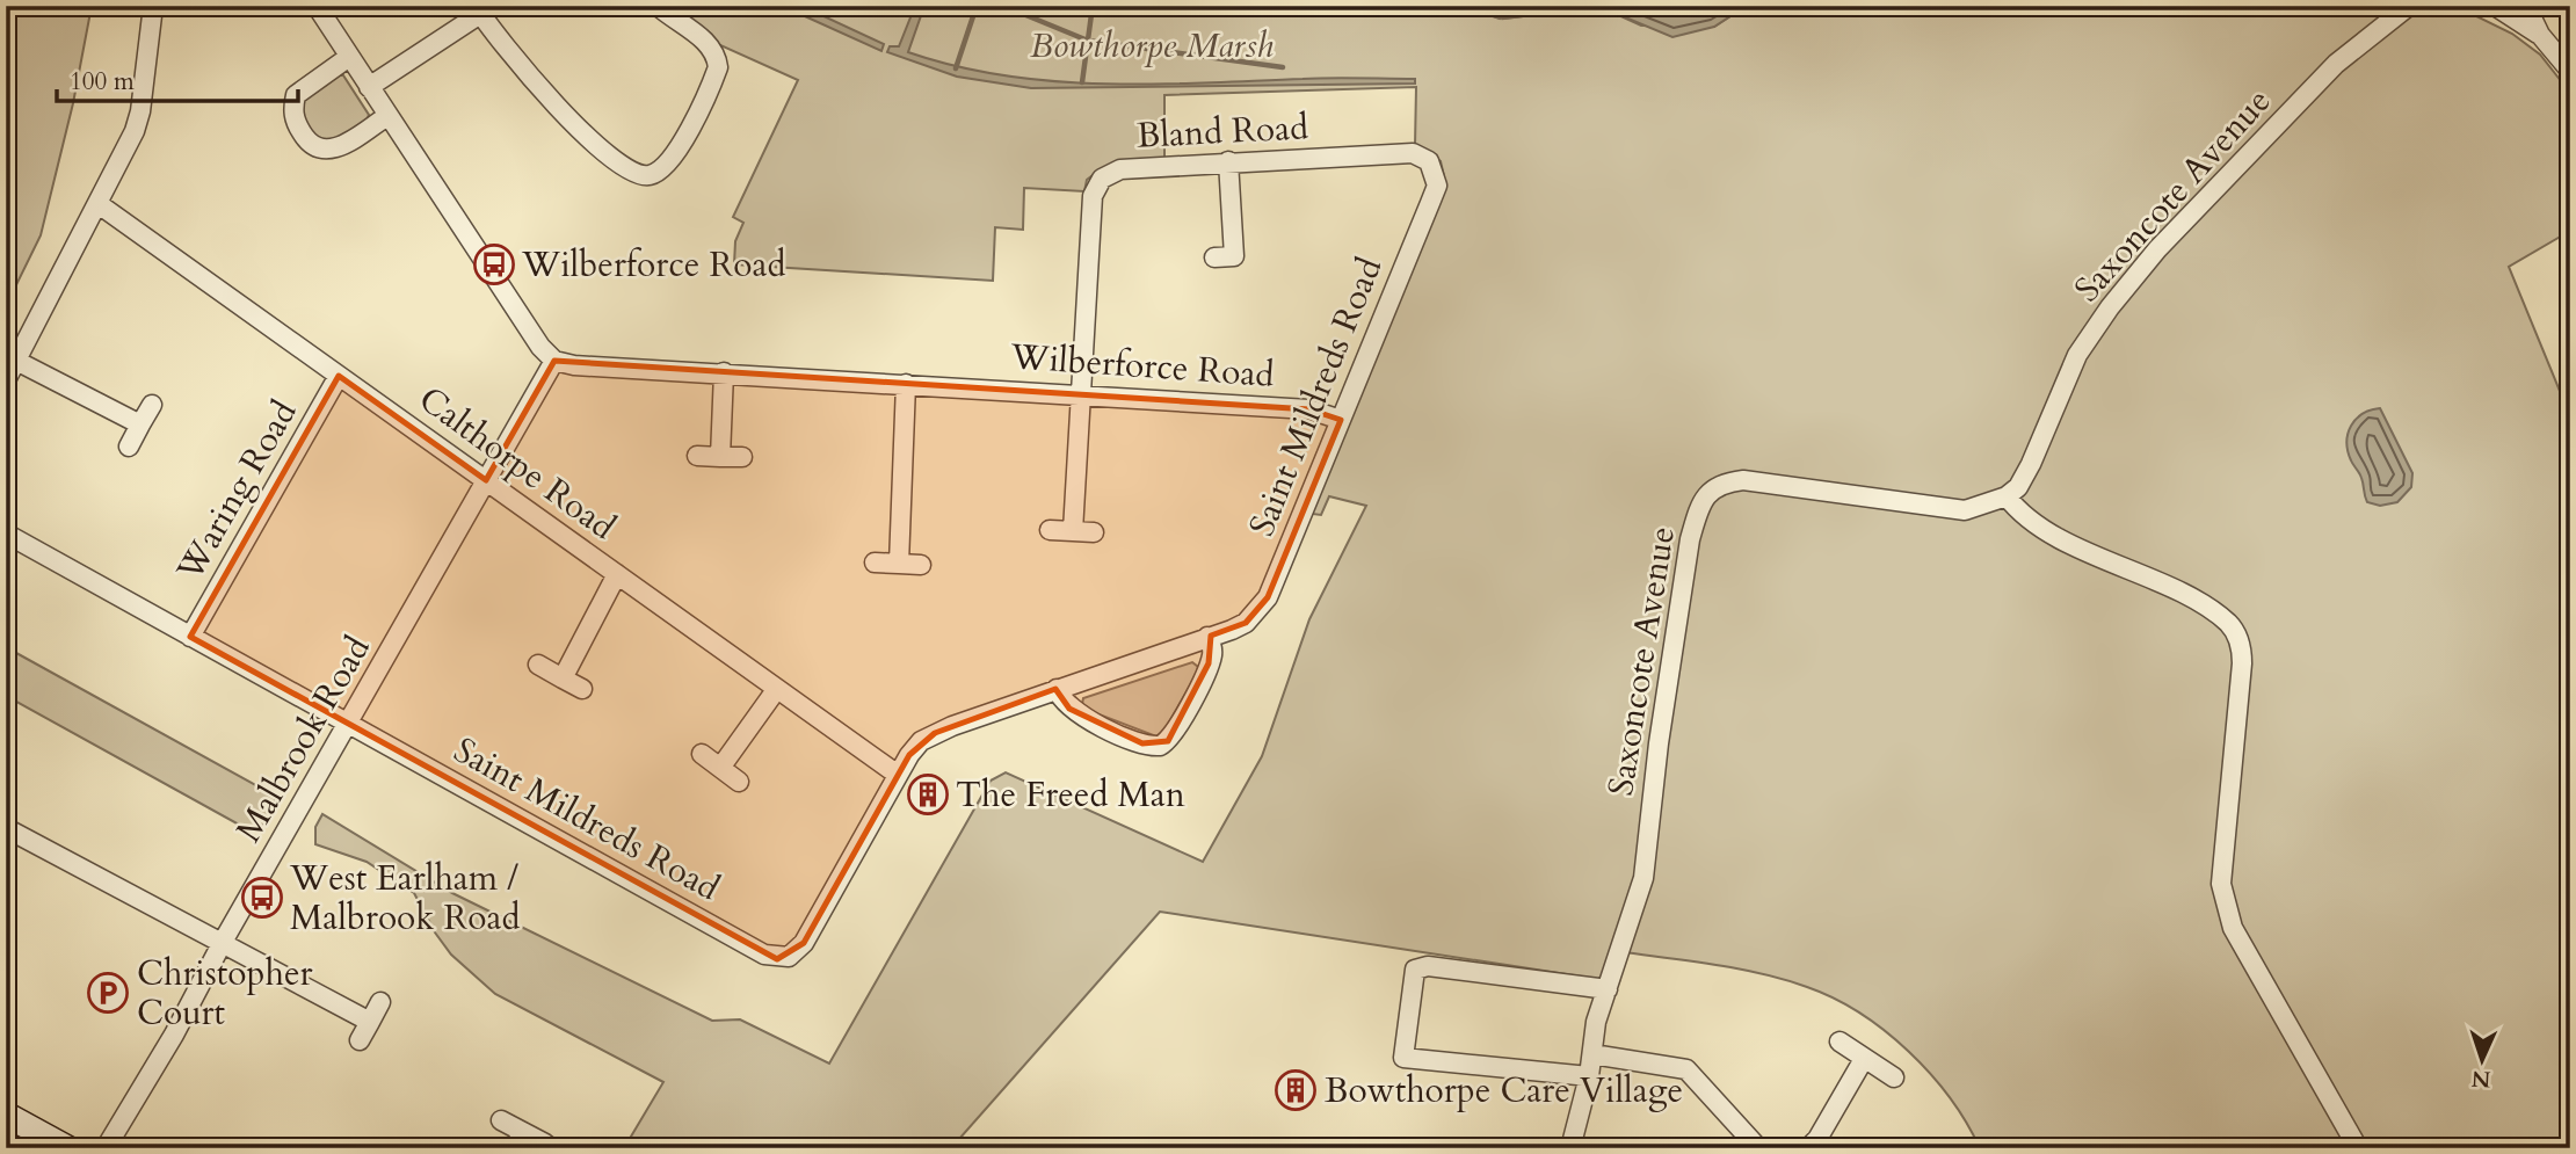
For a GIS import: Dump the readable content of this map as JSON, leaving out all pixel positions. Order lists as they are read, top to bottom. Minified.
{"streets":{"street":["Bland Road","Saxoncote Avenue","Wilberforce Road","Saint Mildreds Road","Calthorpe Road","Waring Road","Malbrook Road"]},"crossings":[["Bland Road","Wilberforce Road"],["Bland Road","Saint Mildreds Road"],["Wilberforce Road","Saint Mildreds Road"],["Wilberforce Road","Malbrook Road"],["Saint Mildreds Road","Calthorpe Road"],["Saint Mildreds Road","Waring Road"],["Saint Mildreds Road","Malbrook Road"],["Calthorpe Road","Waring Road"],["Calthorpe Road","Malbrook Road"]],"parks":["Bowthorpe Marsh"],"places":{"bus stop":["Wilberforce Road","West Earlham / Malbrook Road"],"building":["The Freed Man","Bowthorpe Care Village"],"parking":["Christopher Court"]},"scale_bar":"100 m","north":"bottom"}
